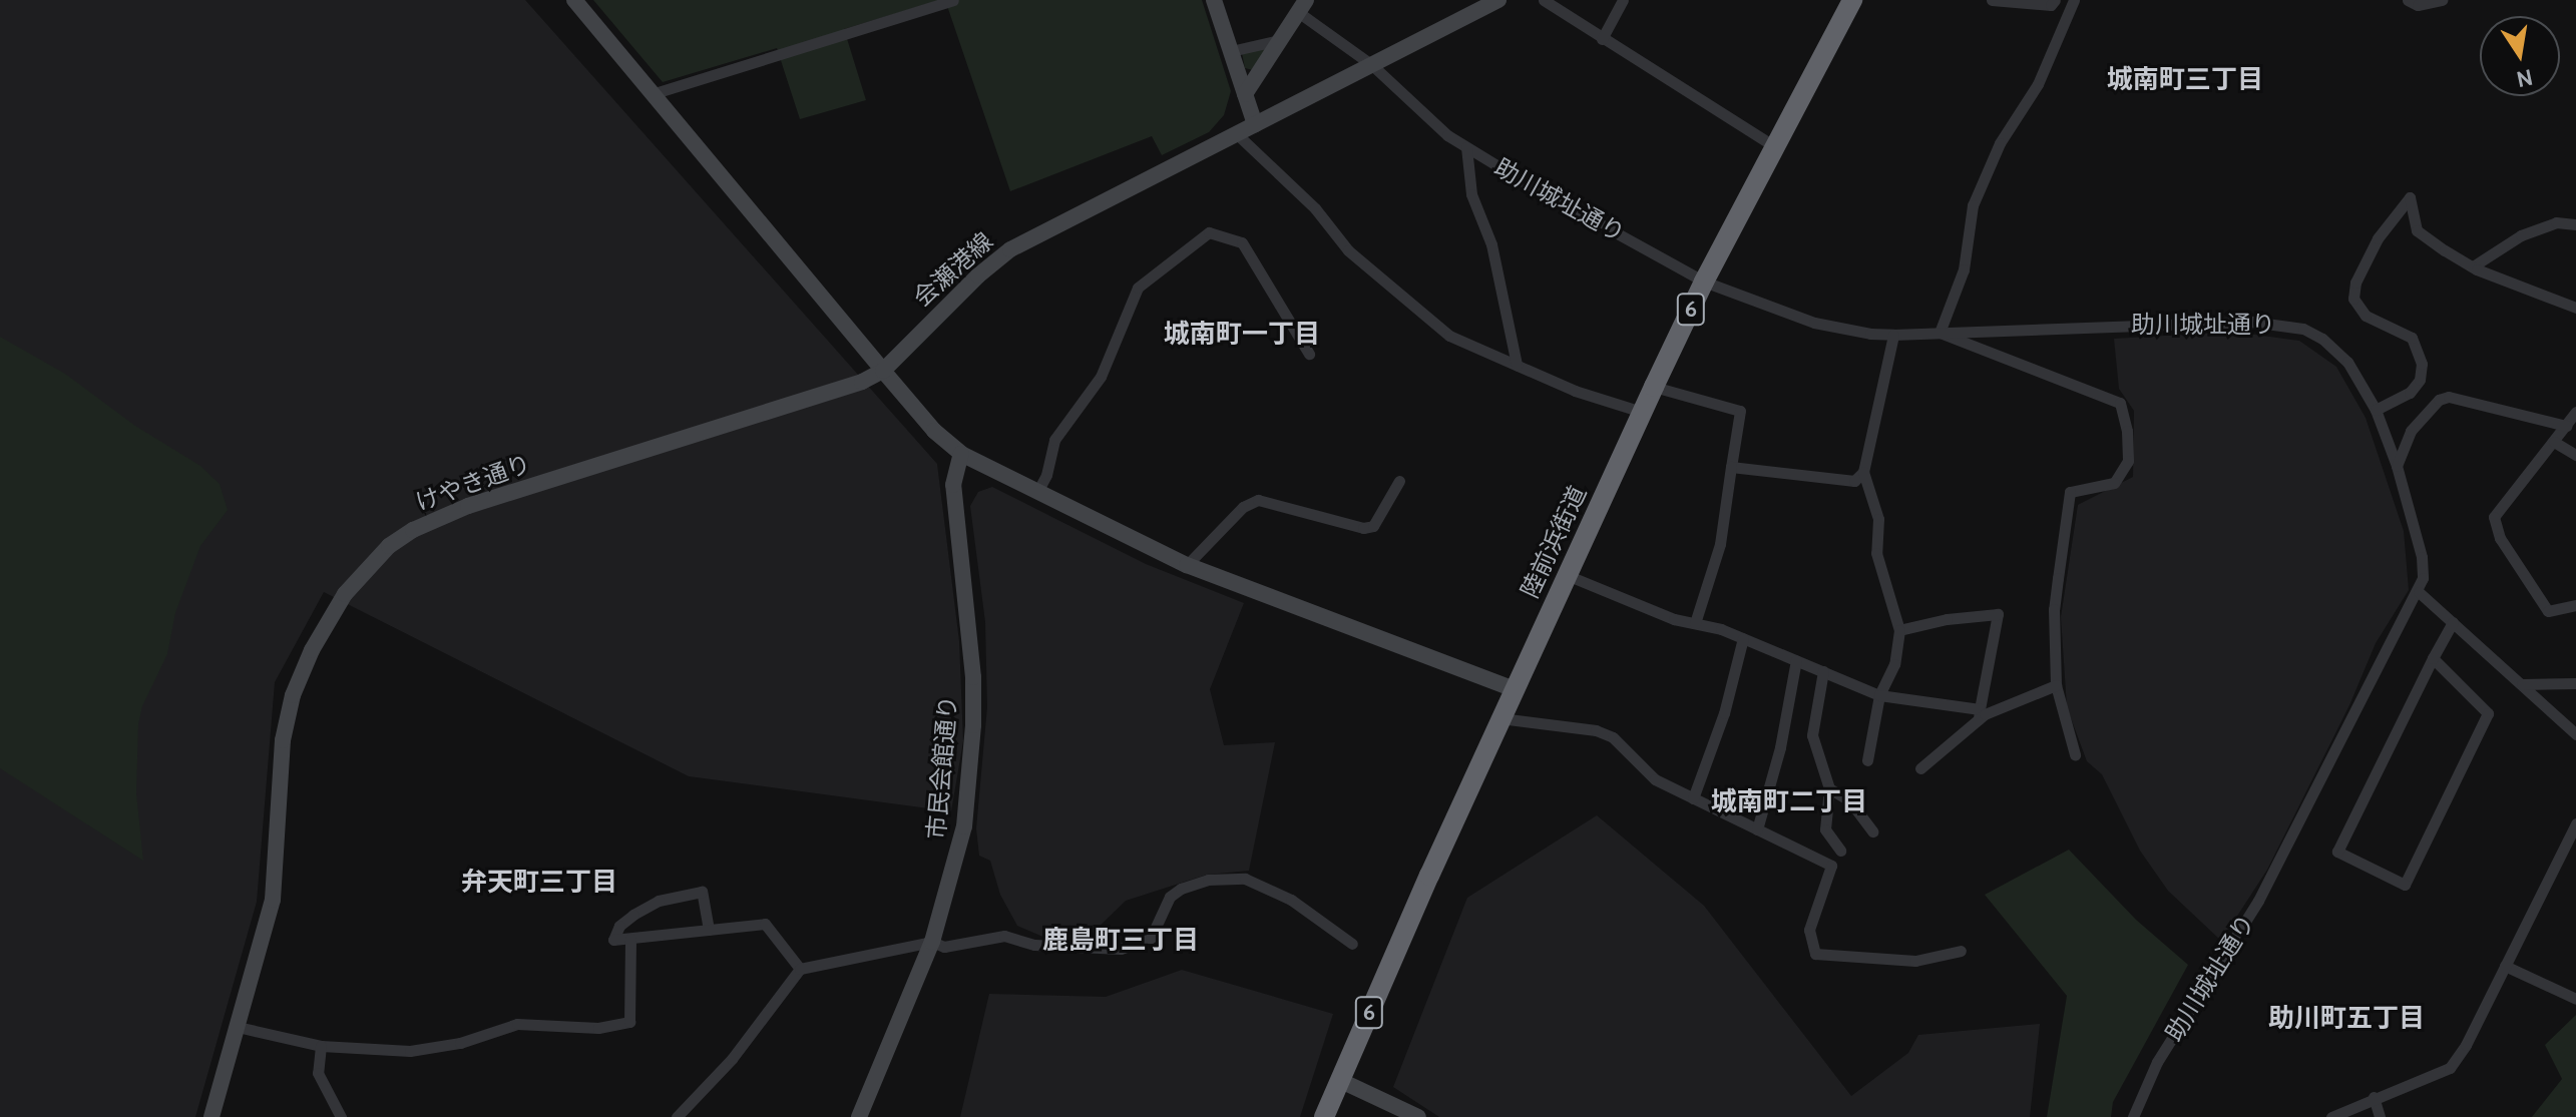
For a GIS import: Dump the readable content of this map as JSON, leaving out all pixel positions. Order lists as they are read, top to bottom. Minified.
{"streets":{"highway":["6","陸前浜街道"],"street":["助川城址通り","会瀬港線","けやき通り","市民会館通り"]},"crossings":[["助川城址通り","会瀬港線"],["助川城址通り","陸前浜街道"],["会瀬港線","けやき通り"]],"districts":["城南町三丁目","城南町一丁目","城南町二丁目","弁天町三丁目","鹿島町三丁目","助川町五丁目"],"north":"bottom"}
